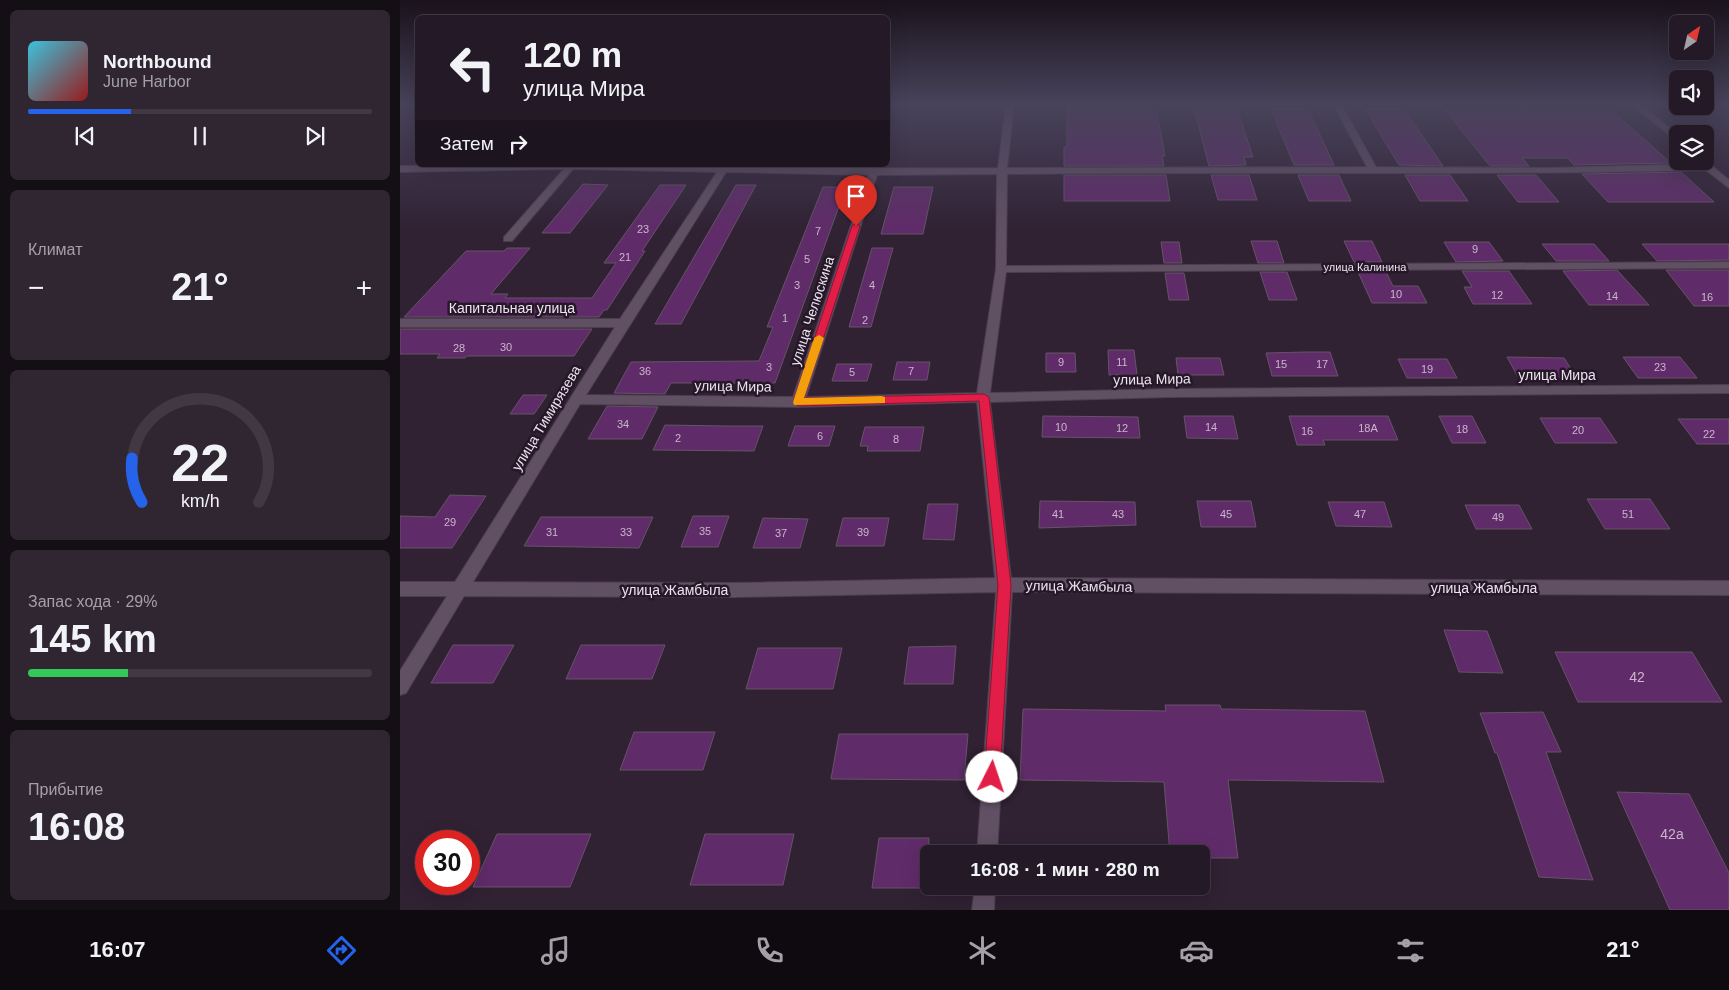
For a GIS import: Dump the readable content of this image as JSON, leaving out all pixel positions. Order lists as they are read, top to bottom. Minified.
{"streets":{"street":["улица Калинина","Капитальная улица","улица Челюскина","улица Мира","улица Тимирязева","улица Жамбыла"]},"crossings":[["Капитальная улица","улица Тимирязева"],["улица Челюскина","улица Мира"],["улица Мира","улица Тимирязева"],["улица Тимирязева","улица Жамбыла"]],"house_numbers":["23","7","9","21","5","3","4","10","12","14","16","1","2","30","28","9","11","15","17","3","23","19","36","7","5","34","10","14","12","18А","18","20","16","22","6","2","8","41","43","45","47","51","49","29","35","31","33","39","37","42","42а"],"north":"top right","page":{"turn":["120 m","улица Мира"],"song":["Northbound","June Harbor"],"then":"Затем","tile":["Климат",["Запас хода · 29%","145 km"],["Прибытие","16:08"]],"heat":["−","21°","+"],"limit":"30","trip":"16:08 · 1 мин · 280 m","tabs":["16:07","21°"],"gauge":["22","km/h"]}}
